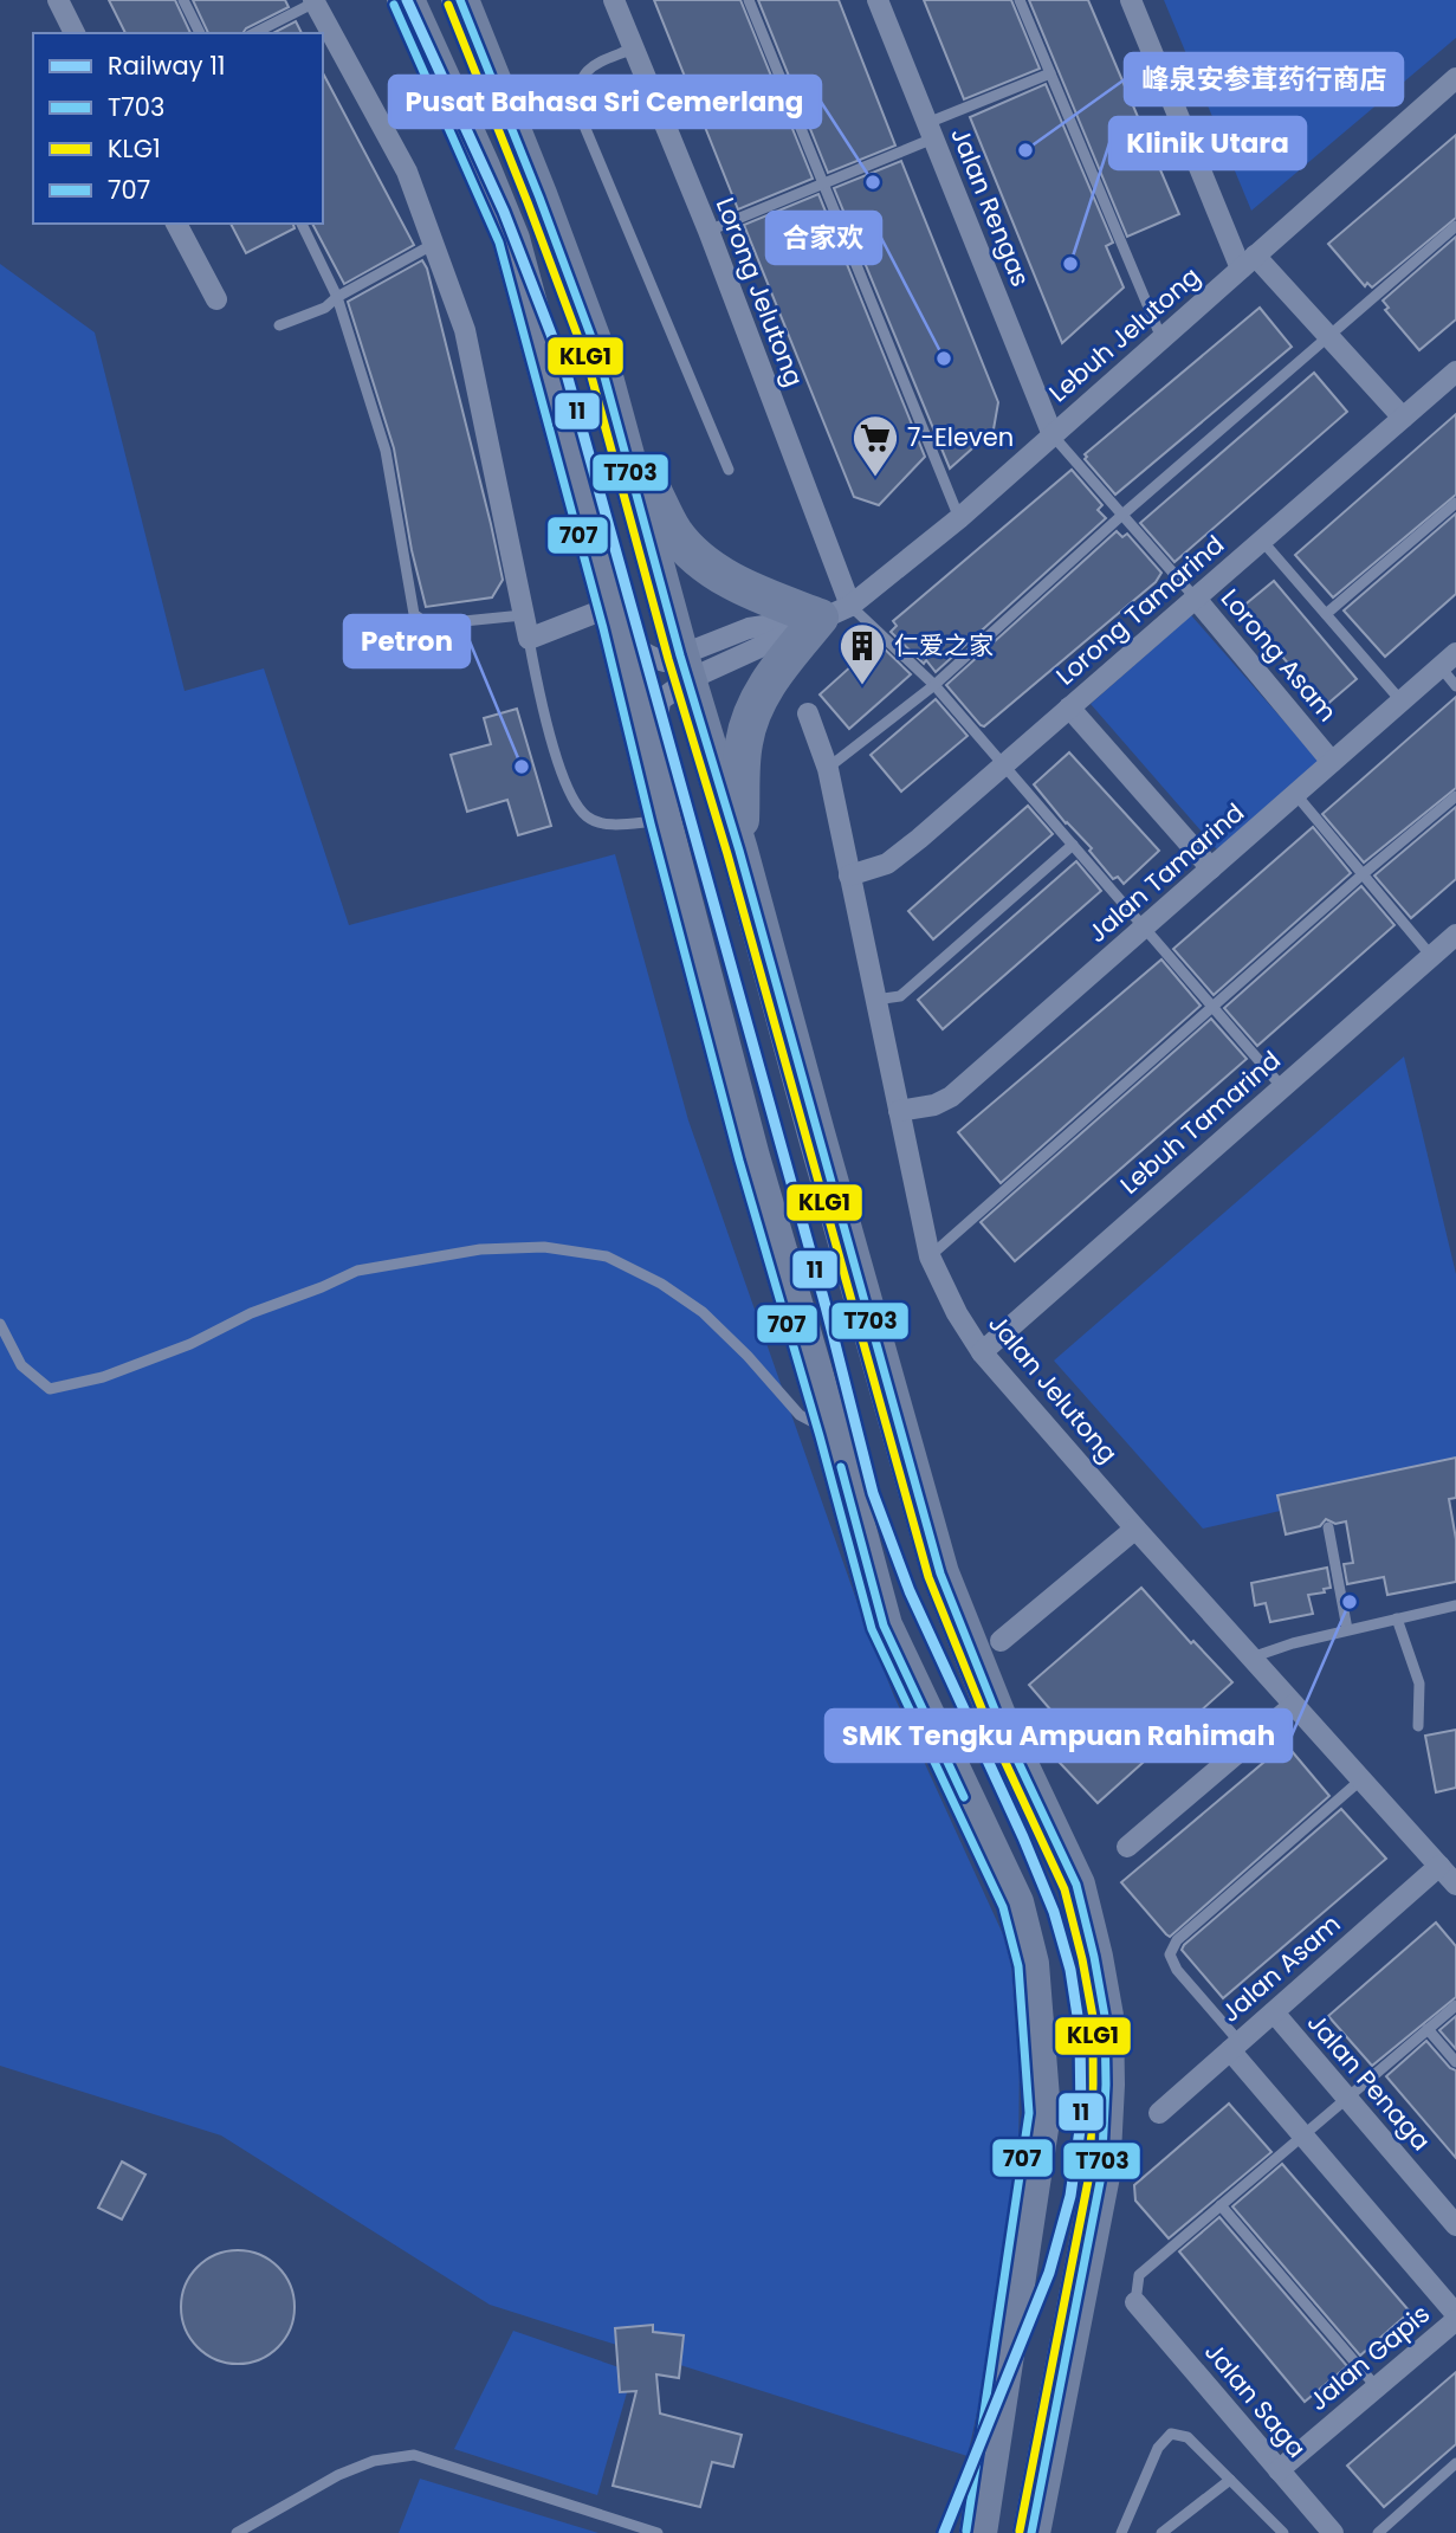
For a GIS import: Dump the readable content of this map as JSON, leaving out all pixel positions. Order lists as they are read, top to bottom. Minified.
{"streets":{"street":["Jalan Rengas","Lorong Jelutong","Lebuh Jelutong","Lorong Tamarind","Lorong Asam","Jalan Tamarind","Lebuh Tamarind","Jalan Jelutong","Jalan Asam","Jalan Penaga","Jalan Gapis","Jalan Saga"]},"crossings":[["Jalan Rengas","Lebuh Jelutong"],["Jalan Rengas","Lorong Asam"],["Lorong Jelutong","Lebuh Jelutong"],["Lebuh Jelutong","Lorong Asam"],["Lorong Tamarind","Lorong Asam"],["Lorong Tamarind","Jalan Jelutong"],["Lorong Asam","Jalan Tamarind"],["Jalan Tamarind","Jalan Jelutong"],["Lebuh Tamarind","Jalan Jelutong"],["Jalan Jelutong","Jalan Asam"],["Jalan Asam","Jalan Penaga"],["Jalan Gapis","Jalan Saga"]],"places":{"other":["峰泉安参茸药行商店","Pusat Bahasa Sri Cemerlang","Klinik Utara","合家欢","Petron","SMK Tengku Ampuan Rahimah"],"supermarket":["7-Eleven"],"building":["仁爱之家"]},"lines":["rail line 11","transit line T703","transit line KLG1","transit line 707"],"legend":["Railway 11","T703","KLG1","707"]}
